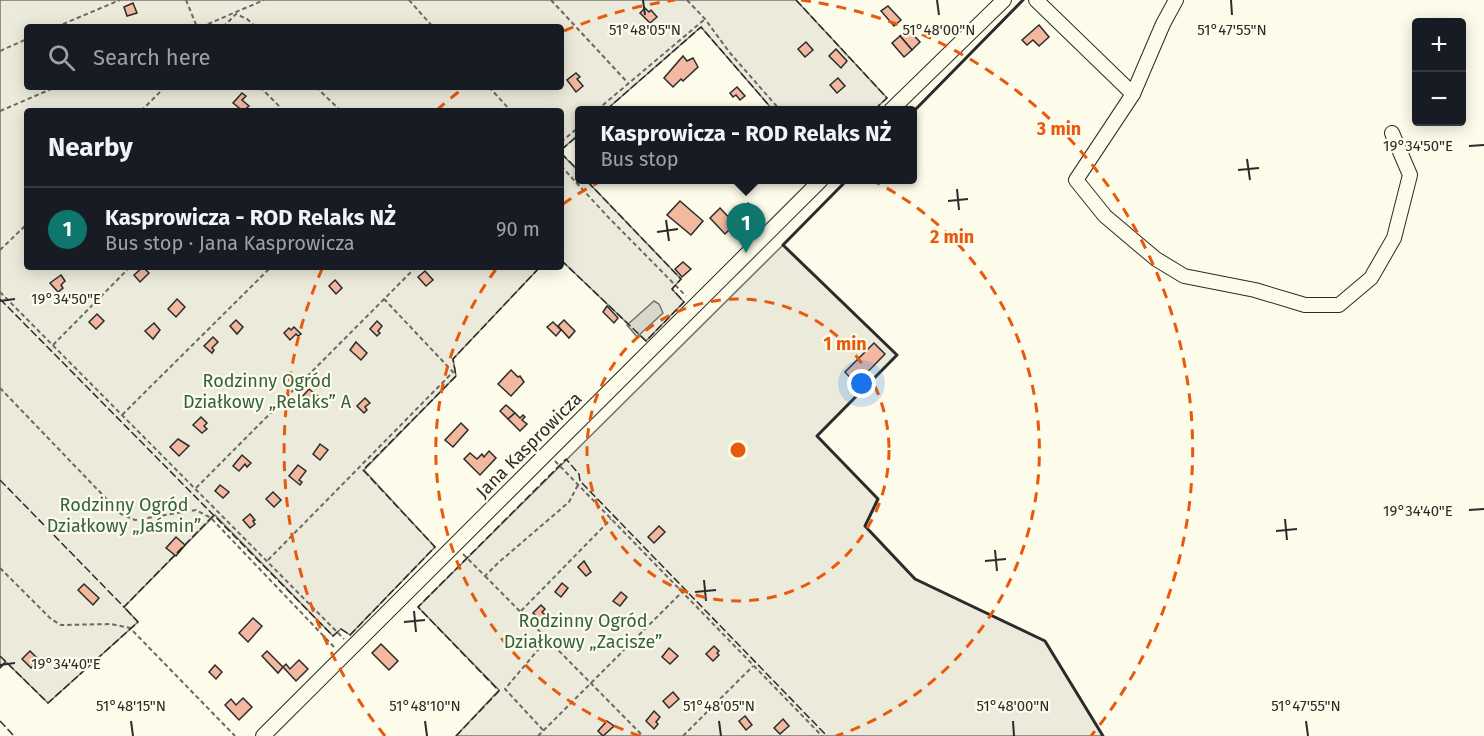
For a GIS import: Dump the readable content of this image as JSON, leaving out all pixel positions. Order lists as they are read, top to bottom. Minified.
{"streets":{"street":["Jana Kasprowicza"]},"parks":["Rodzinny Ogród Działkowy „Relaks” A","Rodzinny Ogród Działkowy „Jaśmin”","Rodzinny Ogród Działkowy „Zacisze”"],"page":{"map_buttons":["+","−"],"search":"Search here","popup":["Kasprowicza - ROD Relaks NŻ","Bus stop"],"heading":"Nearby","list":[{"mark":"1","name":"Kasprowicza - ROD Relaks NŻ","note":"Bus stop · Jana Kasprowicza","value":"90 m"}],"pins":"1"},"coordinates":["51°48'05\"N","51°48'00\"N","51°47'55\"N","19°34'50\"E","19°34'40\"E","51°48'15\"N","51°48'10\"N"],"rings":["3 min","2 min","1 min"]}
